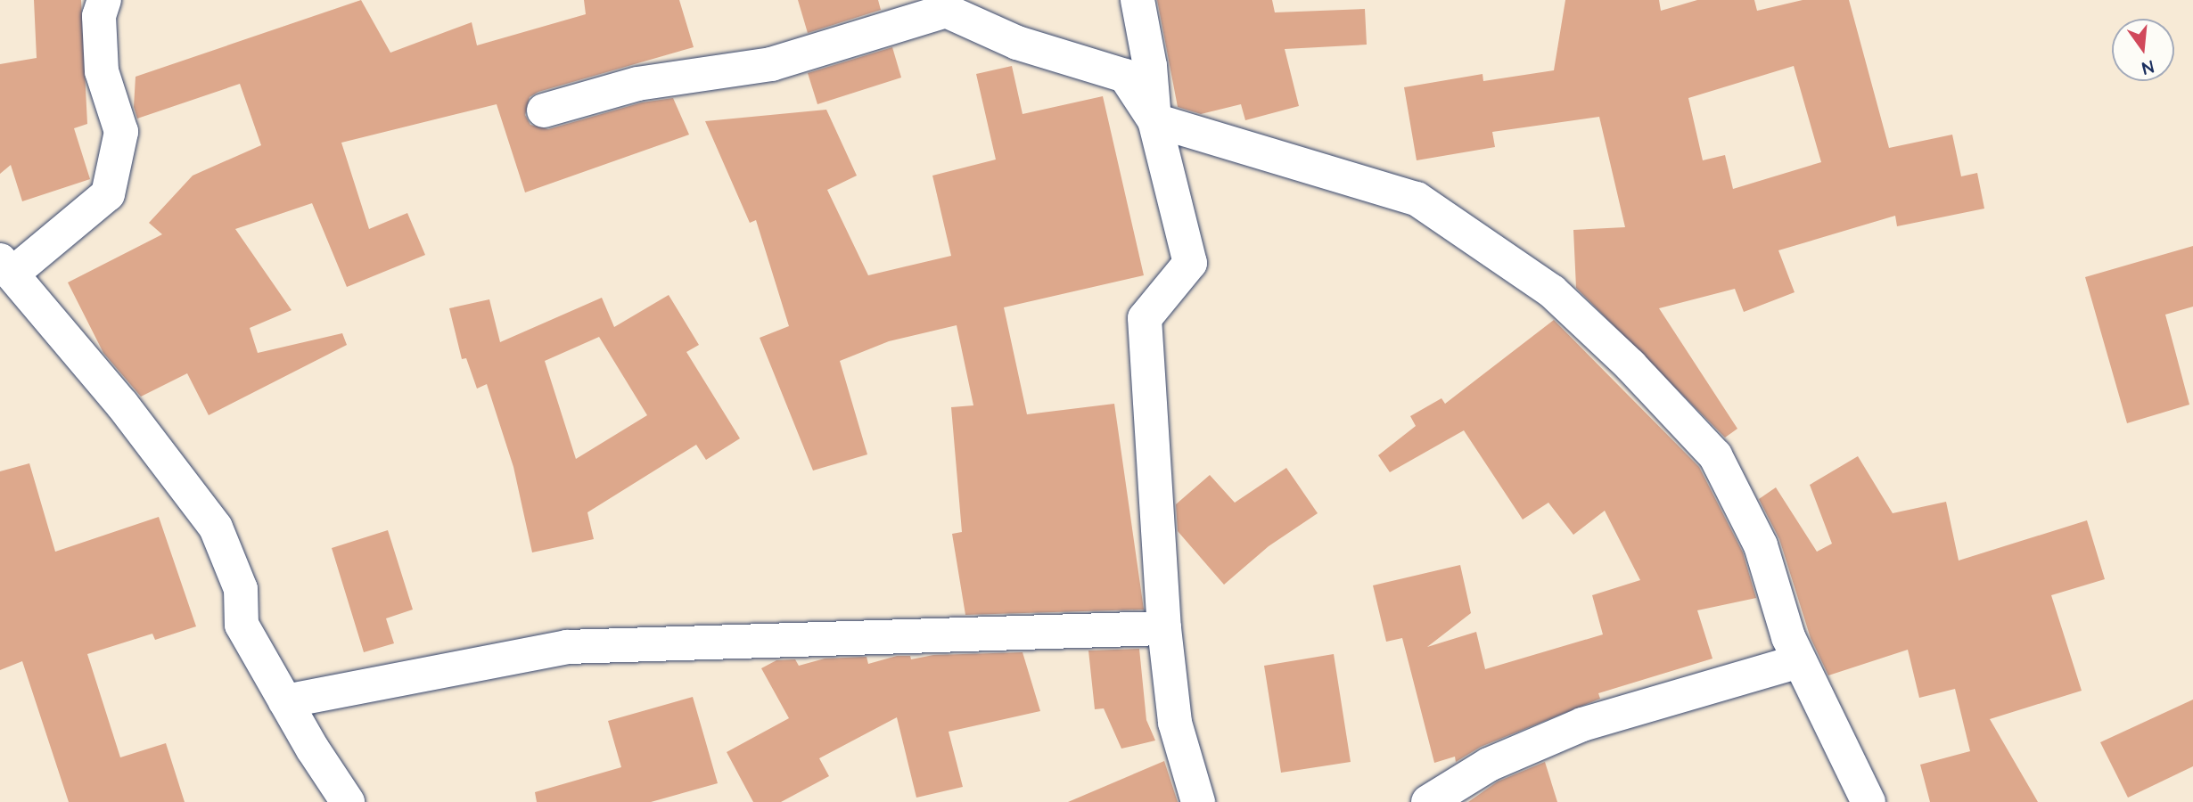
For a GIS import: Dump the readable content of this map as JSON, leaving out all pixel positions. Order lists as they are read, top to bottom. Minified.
{"north":"bottom"}
